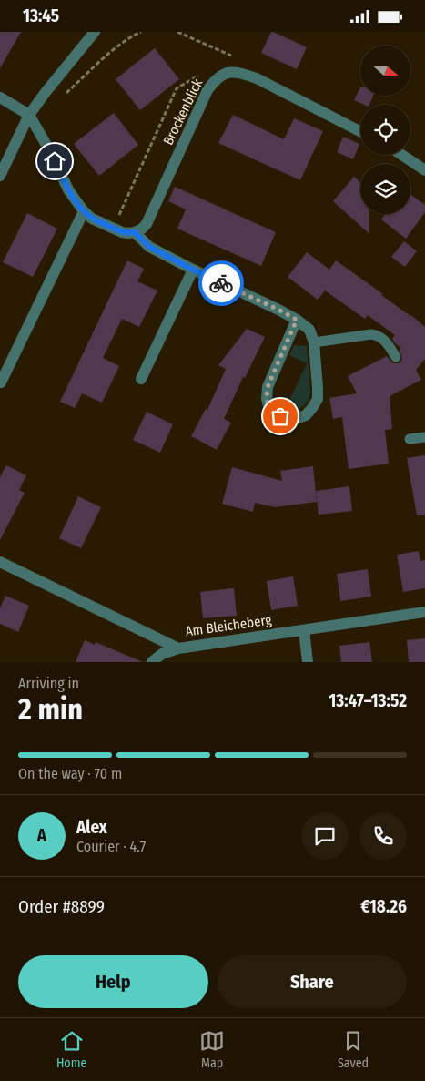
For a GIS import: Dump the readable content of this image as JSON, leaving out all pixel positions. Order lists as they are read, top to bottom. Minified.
{"streets":{"street":["Brockenblick","Am Bleicheberg"]},"north":"right","page":{"status":"13:45","heading":["2 min","Arriving in","13:47–13:52"],"panel":["Alex","Courier · 4.7","Order #8899","€18.26"],"bar":"On the way · 70 m","round":"A","buttons":["Help","Share"],"tabs":["Home","Map","Saved"]}}
